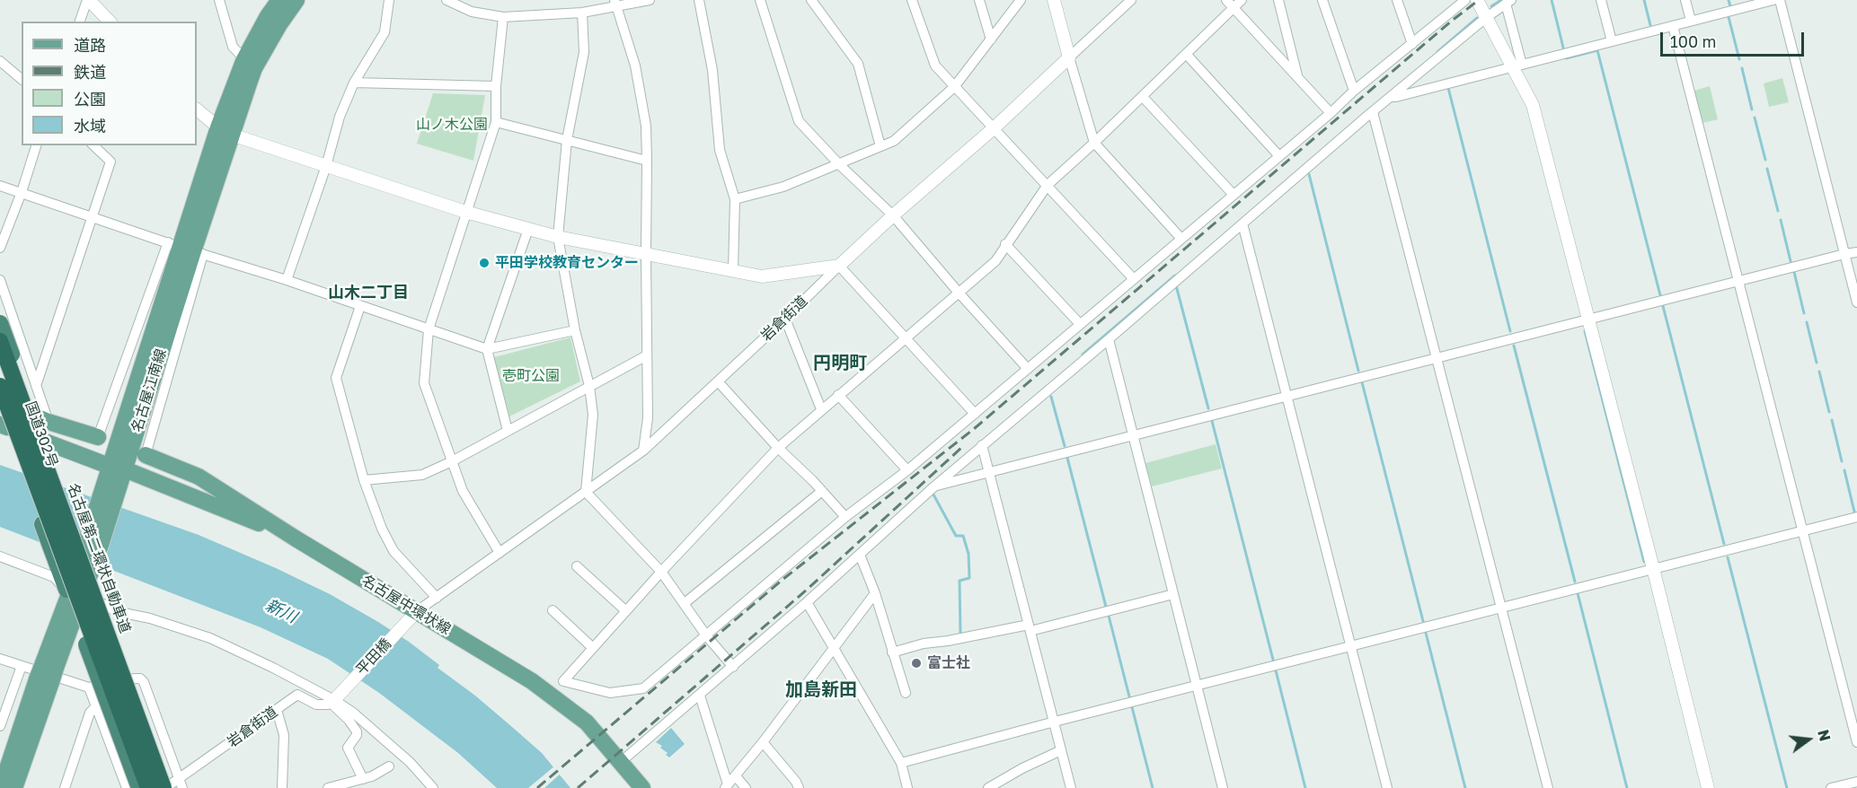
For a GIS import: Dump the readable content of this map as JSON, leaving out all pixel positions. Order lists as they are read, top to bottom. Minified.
{"streets":{"highway":["国道302号","名古屋第二環状自動車道"],"main road":["名古屋江南線","名古屋中環状線"],"street":["岩倉街道","平田橋"]},"crossings":[["岩倉街道","国道302号"],["岩倉街道","名古屋第二環状自動車道"],["岩倉街道","名古屋中環状線"],["岩倉街道","平田橋"],["名古屋江南線","国道302号"],["名古屋中環状線","平田橋"]],"districts":["山木二丁目","円明町","加島新田"],"water":["新川"],"parks":["山ノ木公園","壱町公園"],"places":["平田学校教育センター","富士社"],"legend":["道路","鉄道","公園","水域"],"scale_bar":"100 m","north":"right"}
